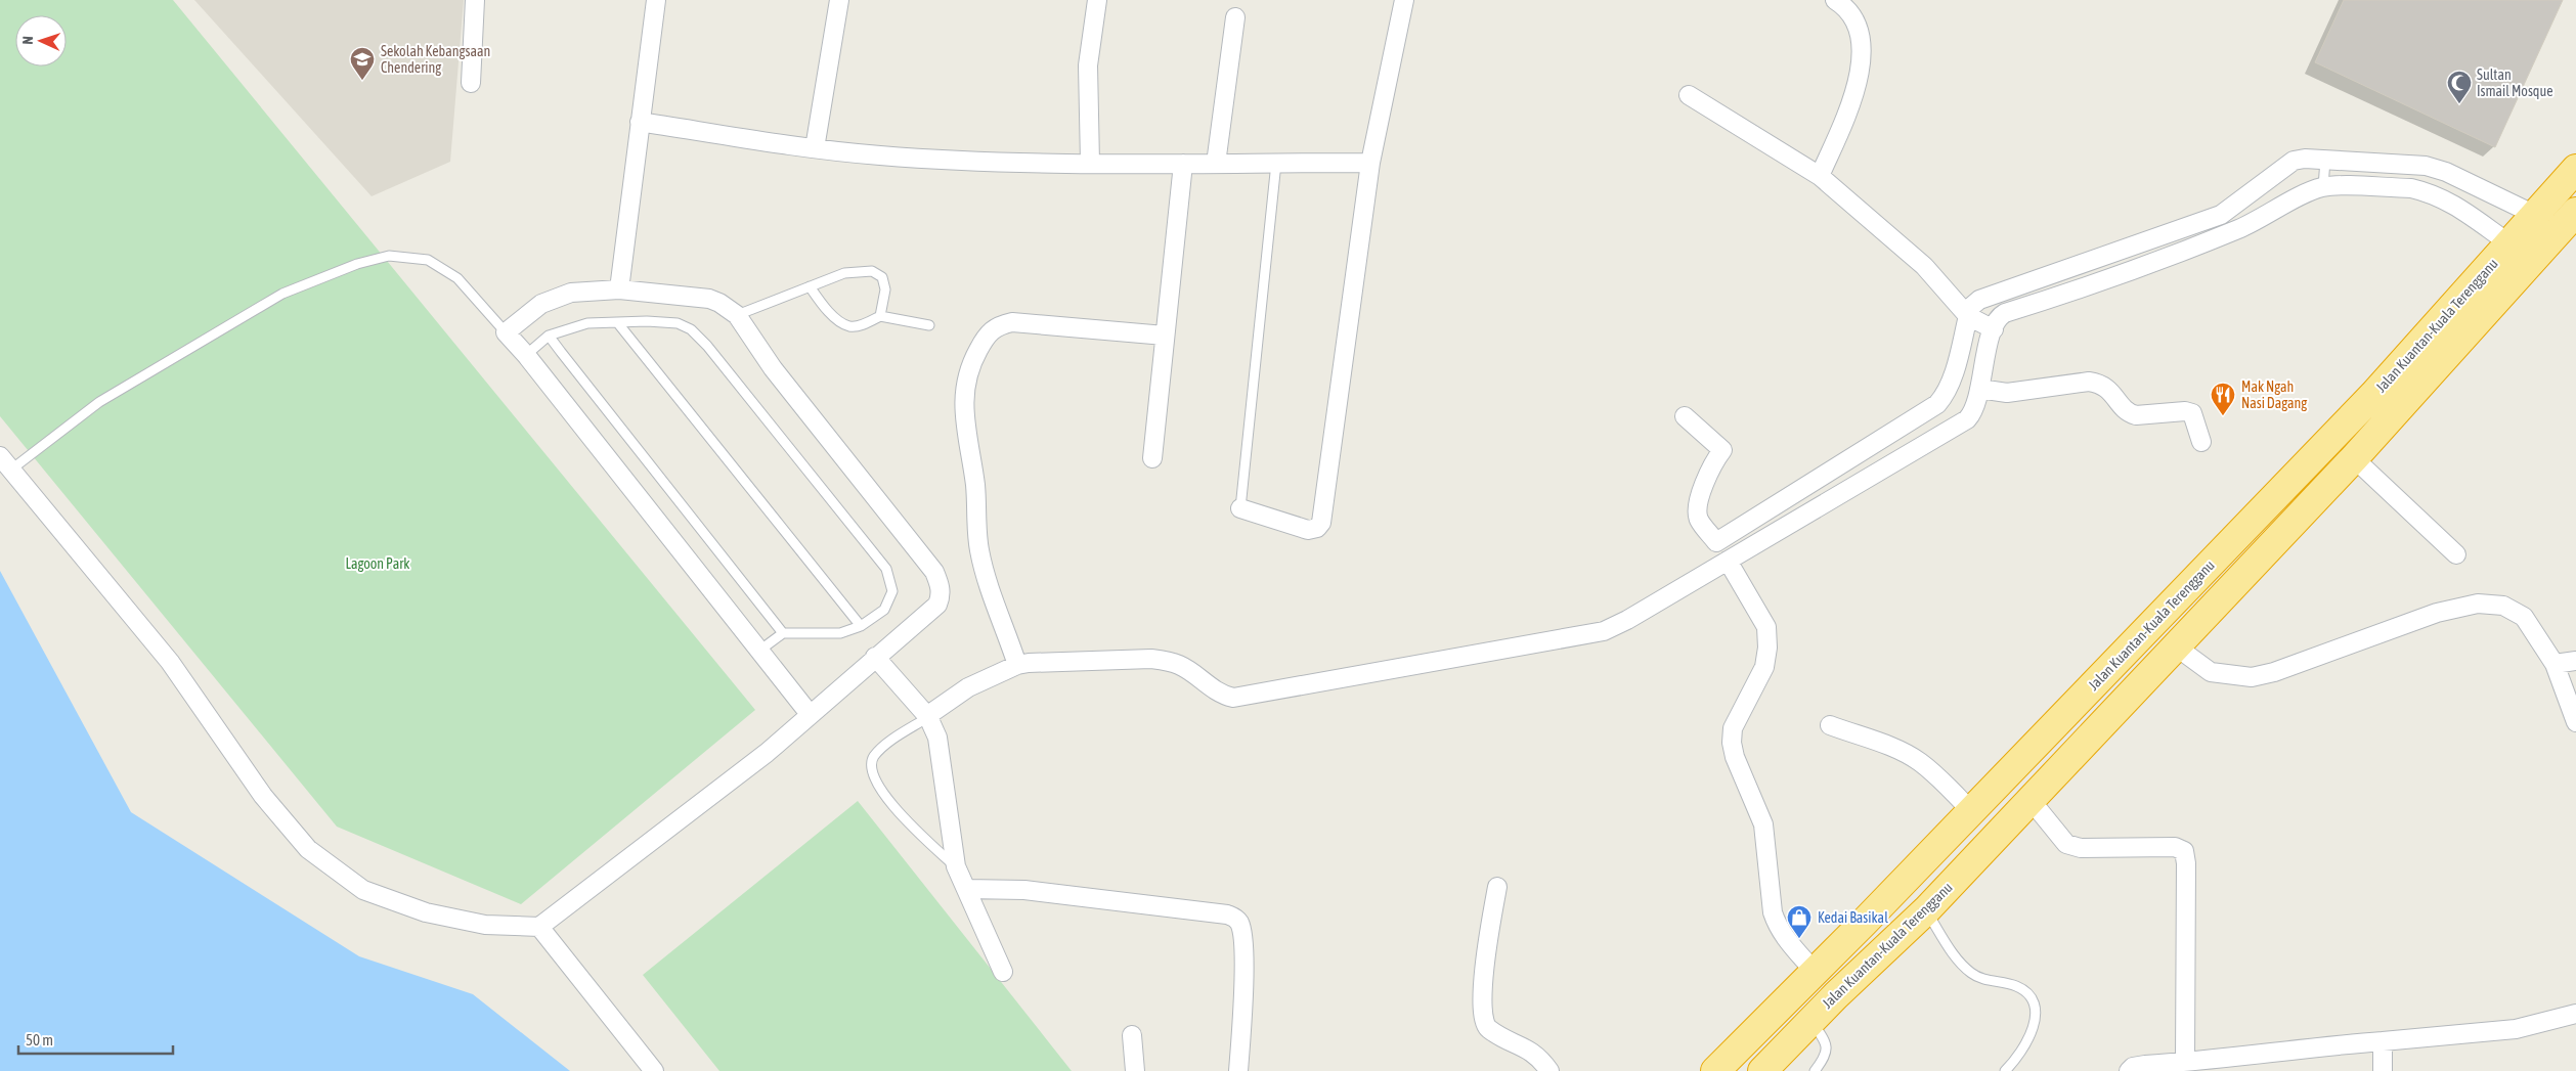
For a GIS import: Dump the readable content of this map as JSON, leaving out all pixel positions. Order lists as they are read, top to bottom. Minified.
{"streets":{"highway":["Jalan Kuantan-Kuala Terengganu"]},"parks":["Lagoon Park"],"places":{"school or university":["Sekolah Kebangsaan Chendering"],"mosque":["Sultan Ismail Mosque"],"restaurant":["Mak Ngah Nasi Dagang"],"shop":["Kedai Basikal"]},"scale_bar":"50 m","north":"left"}
